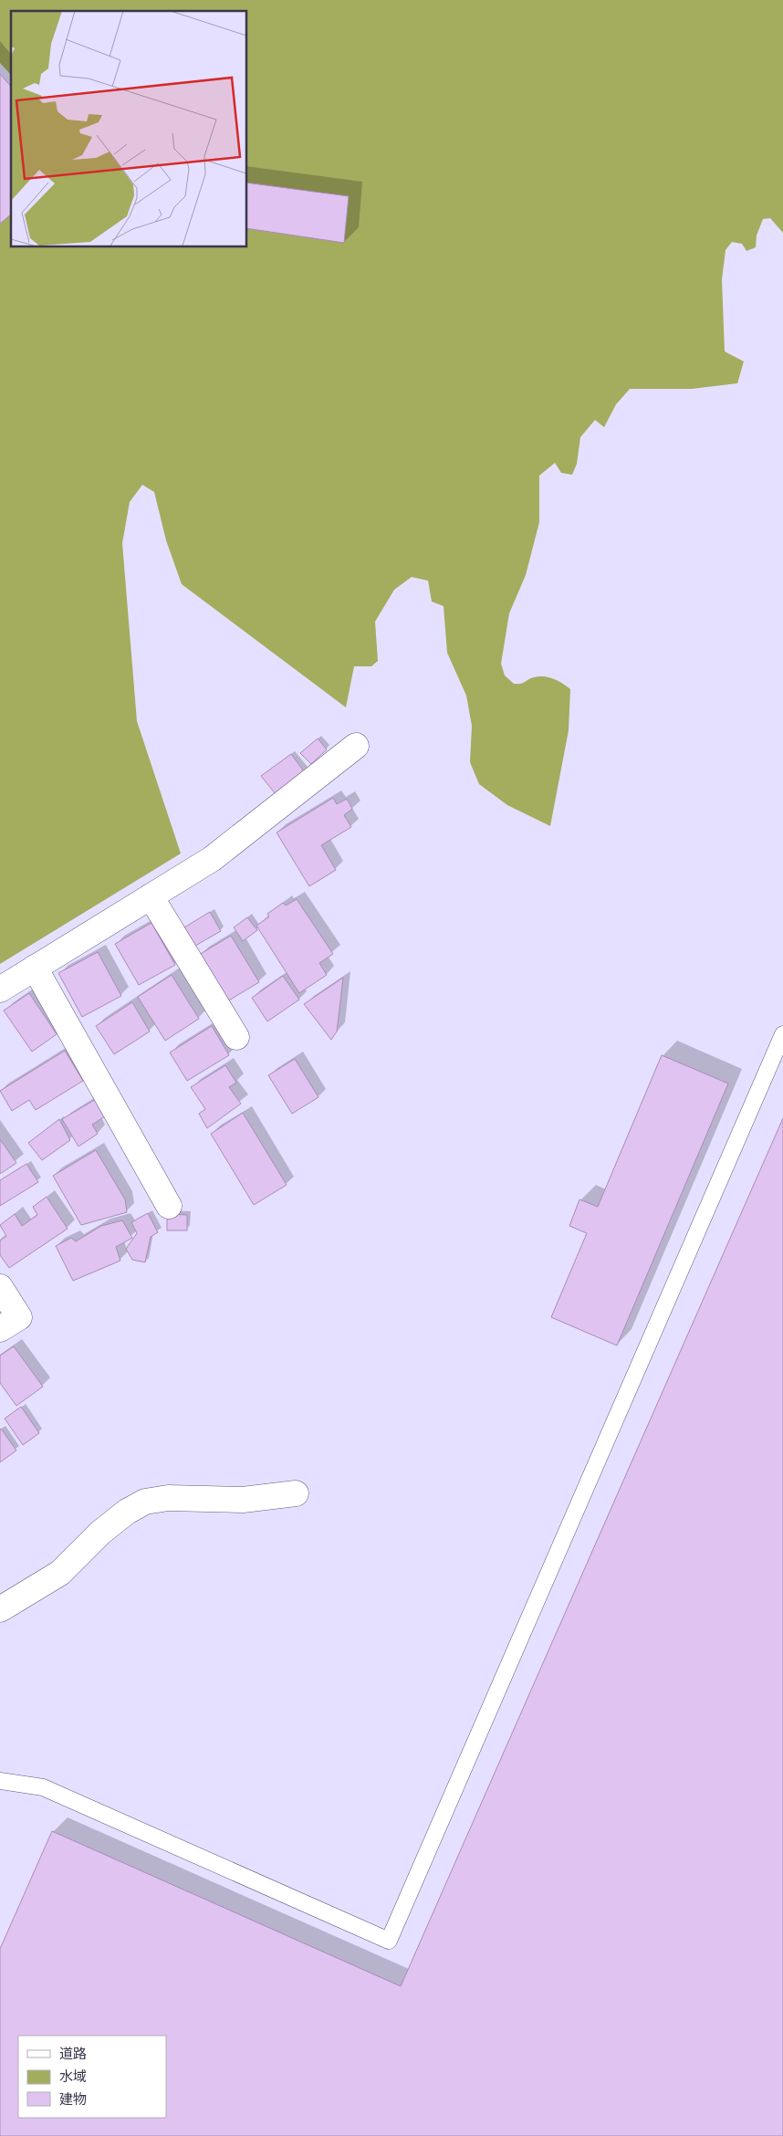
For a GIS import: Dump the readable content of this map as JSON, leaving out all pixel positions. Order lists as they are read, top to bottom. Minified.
{"legend":["道路","水域","建物"]}
